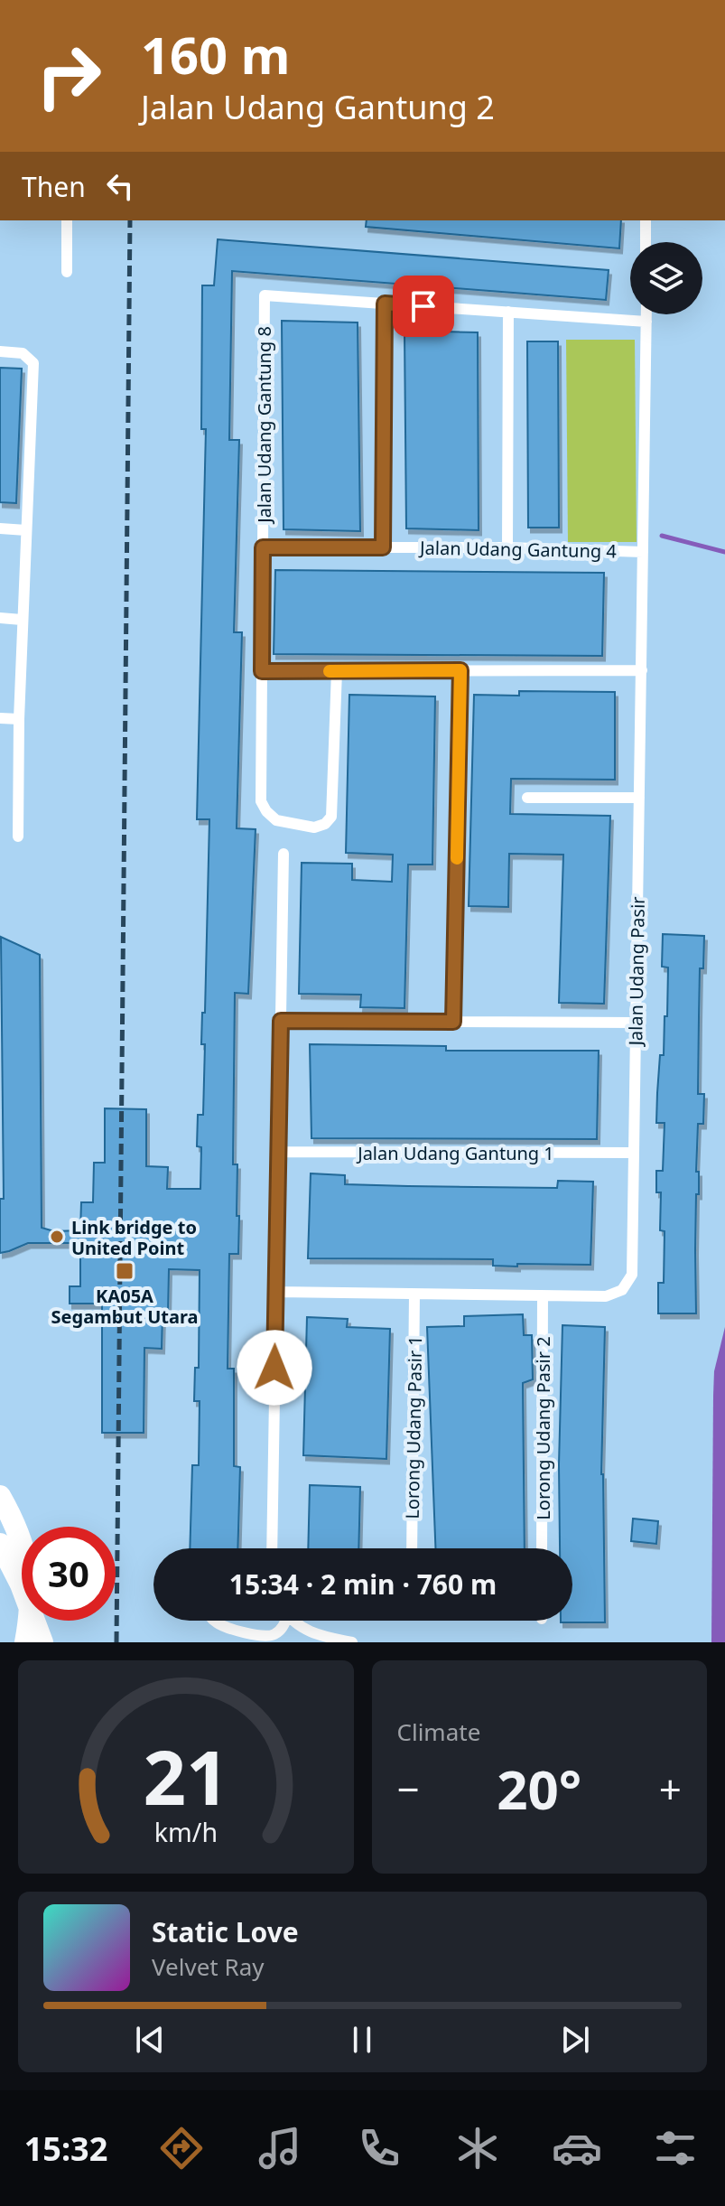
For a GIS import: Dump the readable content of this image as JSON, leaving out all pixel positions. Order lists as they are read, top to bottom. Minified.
{"streets":{"street":["Jalan Udang Gantung 8","Jalan Udang Gantung 4","Jalan Udang Pasir","Jalan Udang Gantung 1","Lorong Udang Pasir 1","Lorong Udang Pasir 2"]},"crossings":[["Jalan Udang Gantung 8","Jalan Udang Gantung 4"],["Jalan Udang Gantung 4","Jalan Udang Pasir"],["Jalan Udang Pasir","Jalan Udang Gantung 1"],["Jalan Udang Pasir","Lorong Udang Pasir 1"],["Jalan Udang Pasir","Lorong Udang Pasir 2"]],"places":{"other":["Link bridge to United Point"],"transit":["KA05A Segambut Utara"]},"page":{"turn":["160 m","Jalan Udang Gantung 2"],"then":"Then","limit":"30","trip":"15:34 · 2 min · 760 m","tile":"Climate","heat":["−","20°","+"],"song":["Static Love","Velvet Ray"],"tabs":"15:32","gauge":["21","km/h"]}}
